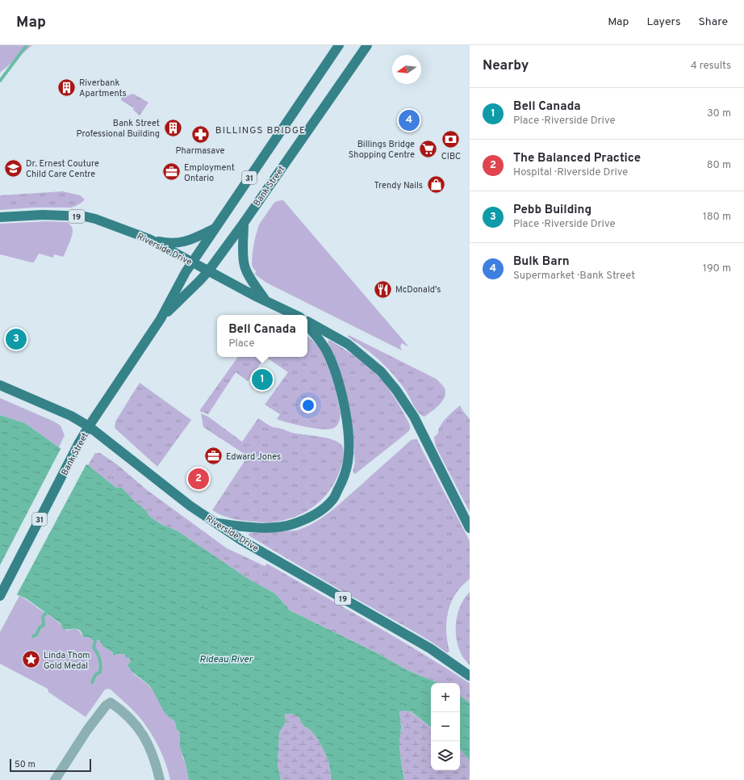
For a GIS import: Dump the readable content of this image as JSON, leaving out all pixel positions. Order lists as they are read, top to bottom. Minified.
{"streets":{"main road":["31","Bank Street","19","Riverside Drive"]},"crossings":[["Bank Street","Riverside Drive"]],"districts":["BILLINGS BRIDGE"],"water":["Rideau River"],"places":{"building":["Riverbank Apartments","Bank Street Professional Building"],"pharmacy":["Pharmasave"],"bank":["CIBC"],"supermarket":["Billings Bridge Shopping Centre"],"school or university":["Dr. Ernest Couture Child Care Centre"],"office":["Employment Ontario","Edward Jones"],"shop":["Trendy Nails"],"restaurant":["McDonald's"],"place":["Linda Thom Gold Medal"]},"scale_bar":"50 m","north":"left","page":{"header":"Map","nav":["Map","Layers","Share"],"heading":["Nearby","4 results"],"list":[{"mark":"1","name":"Bell Canada","note":"Place · Riverside Drive","value":"30 m"},{"mark":"2","name":"The Balanced Practice","note":"Hospital · Riverside Drive","value":"80 m"},{"mark":"3","name":"Pebb Building","note":"Place · Riverside Drive","value":"180 m"},{"mark":"4","name":"Bulk Barn","note":"Supermarket · Bank Street","value":"190 m"}],"pins":["4","3","1","2"],"popup":["Bell Canada","Place"],"map_buttons":["+","−"],"scale":"50 m"}}
